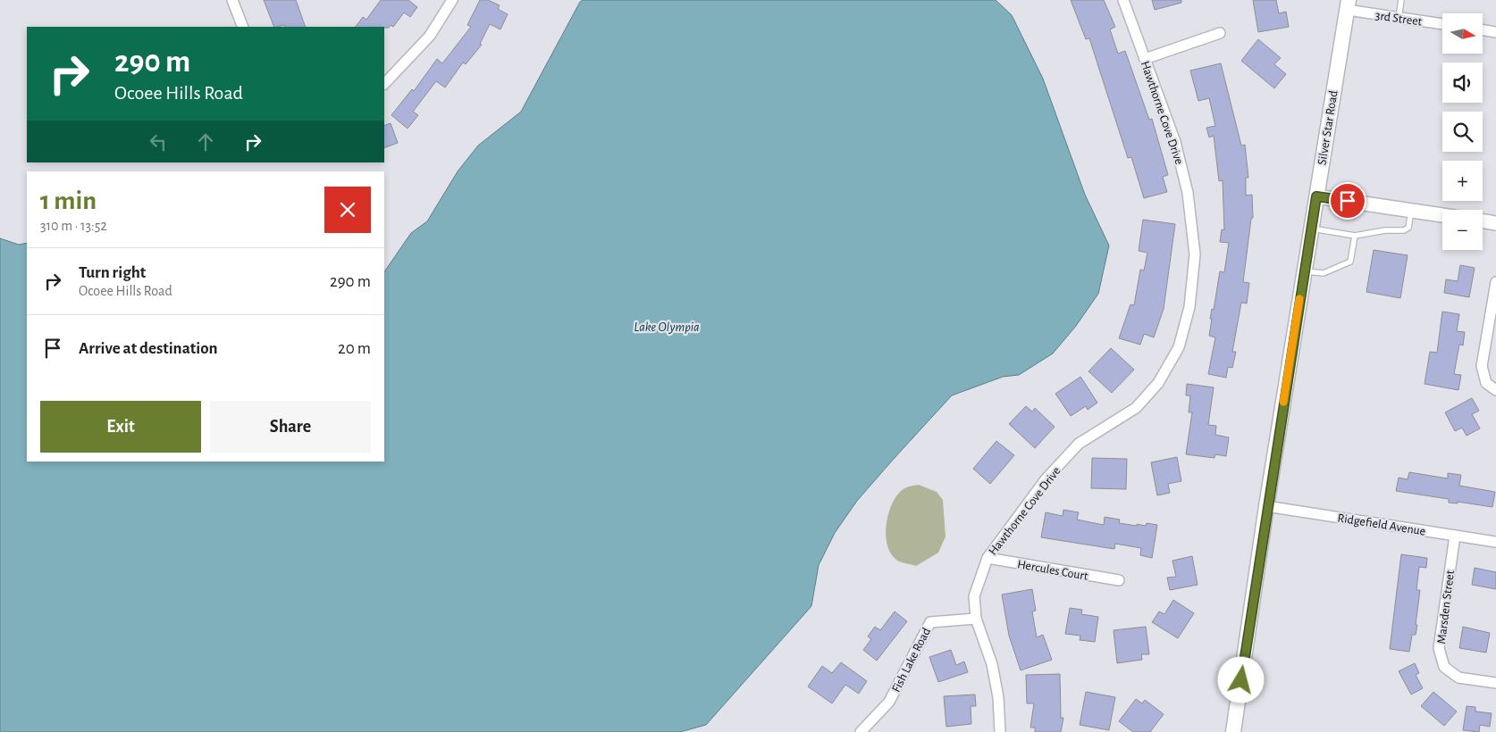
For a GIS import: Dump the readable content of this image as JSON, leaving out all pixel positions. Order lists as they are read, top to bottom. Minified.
{"streets":{"main road":["Silver Star Road"],"street":["3rd Street","Hawthorne Cove Drive","Ridgefield Avenue","Hercules Court","Marsden Street","Fish Lake Road"]},"crossings":[["3rd Street","Silver Star Road"],["Hawthorne Cove Drive","Hercules Court"],["Hawthorne Cove Drive","Fish Lake Road"],["Silver Star Road","Ridgefield Avenue"],["Ridgefield Avenue","Marsden Street"]],"water":["Lake Olympia"],"north":"right","page":{"map_buttons":["+","−"],"turn":["290 m","Ocoee Hills Road"],"heading":["1 min","310 m · 13:52"],"list":[{"name":"Turn right","note":"Ocoee Hills Road","value":"290 m"},{"name":"Arrive at destination","value":"20 m"}],"buttons":["Exit","Share"]}}
